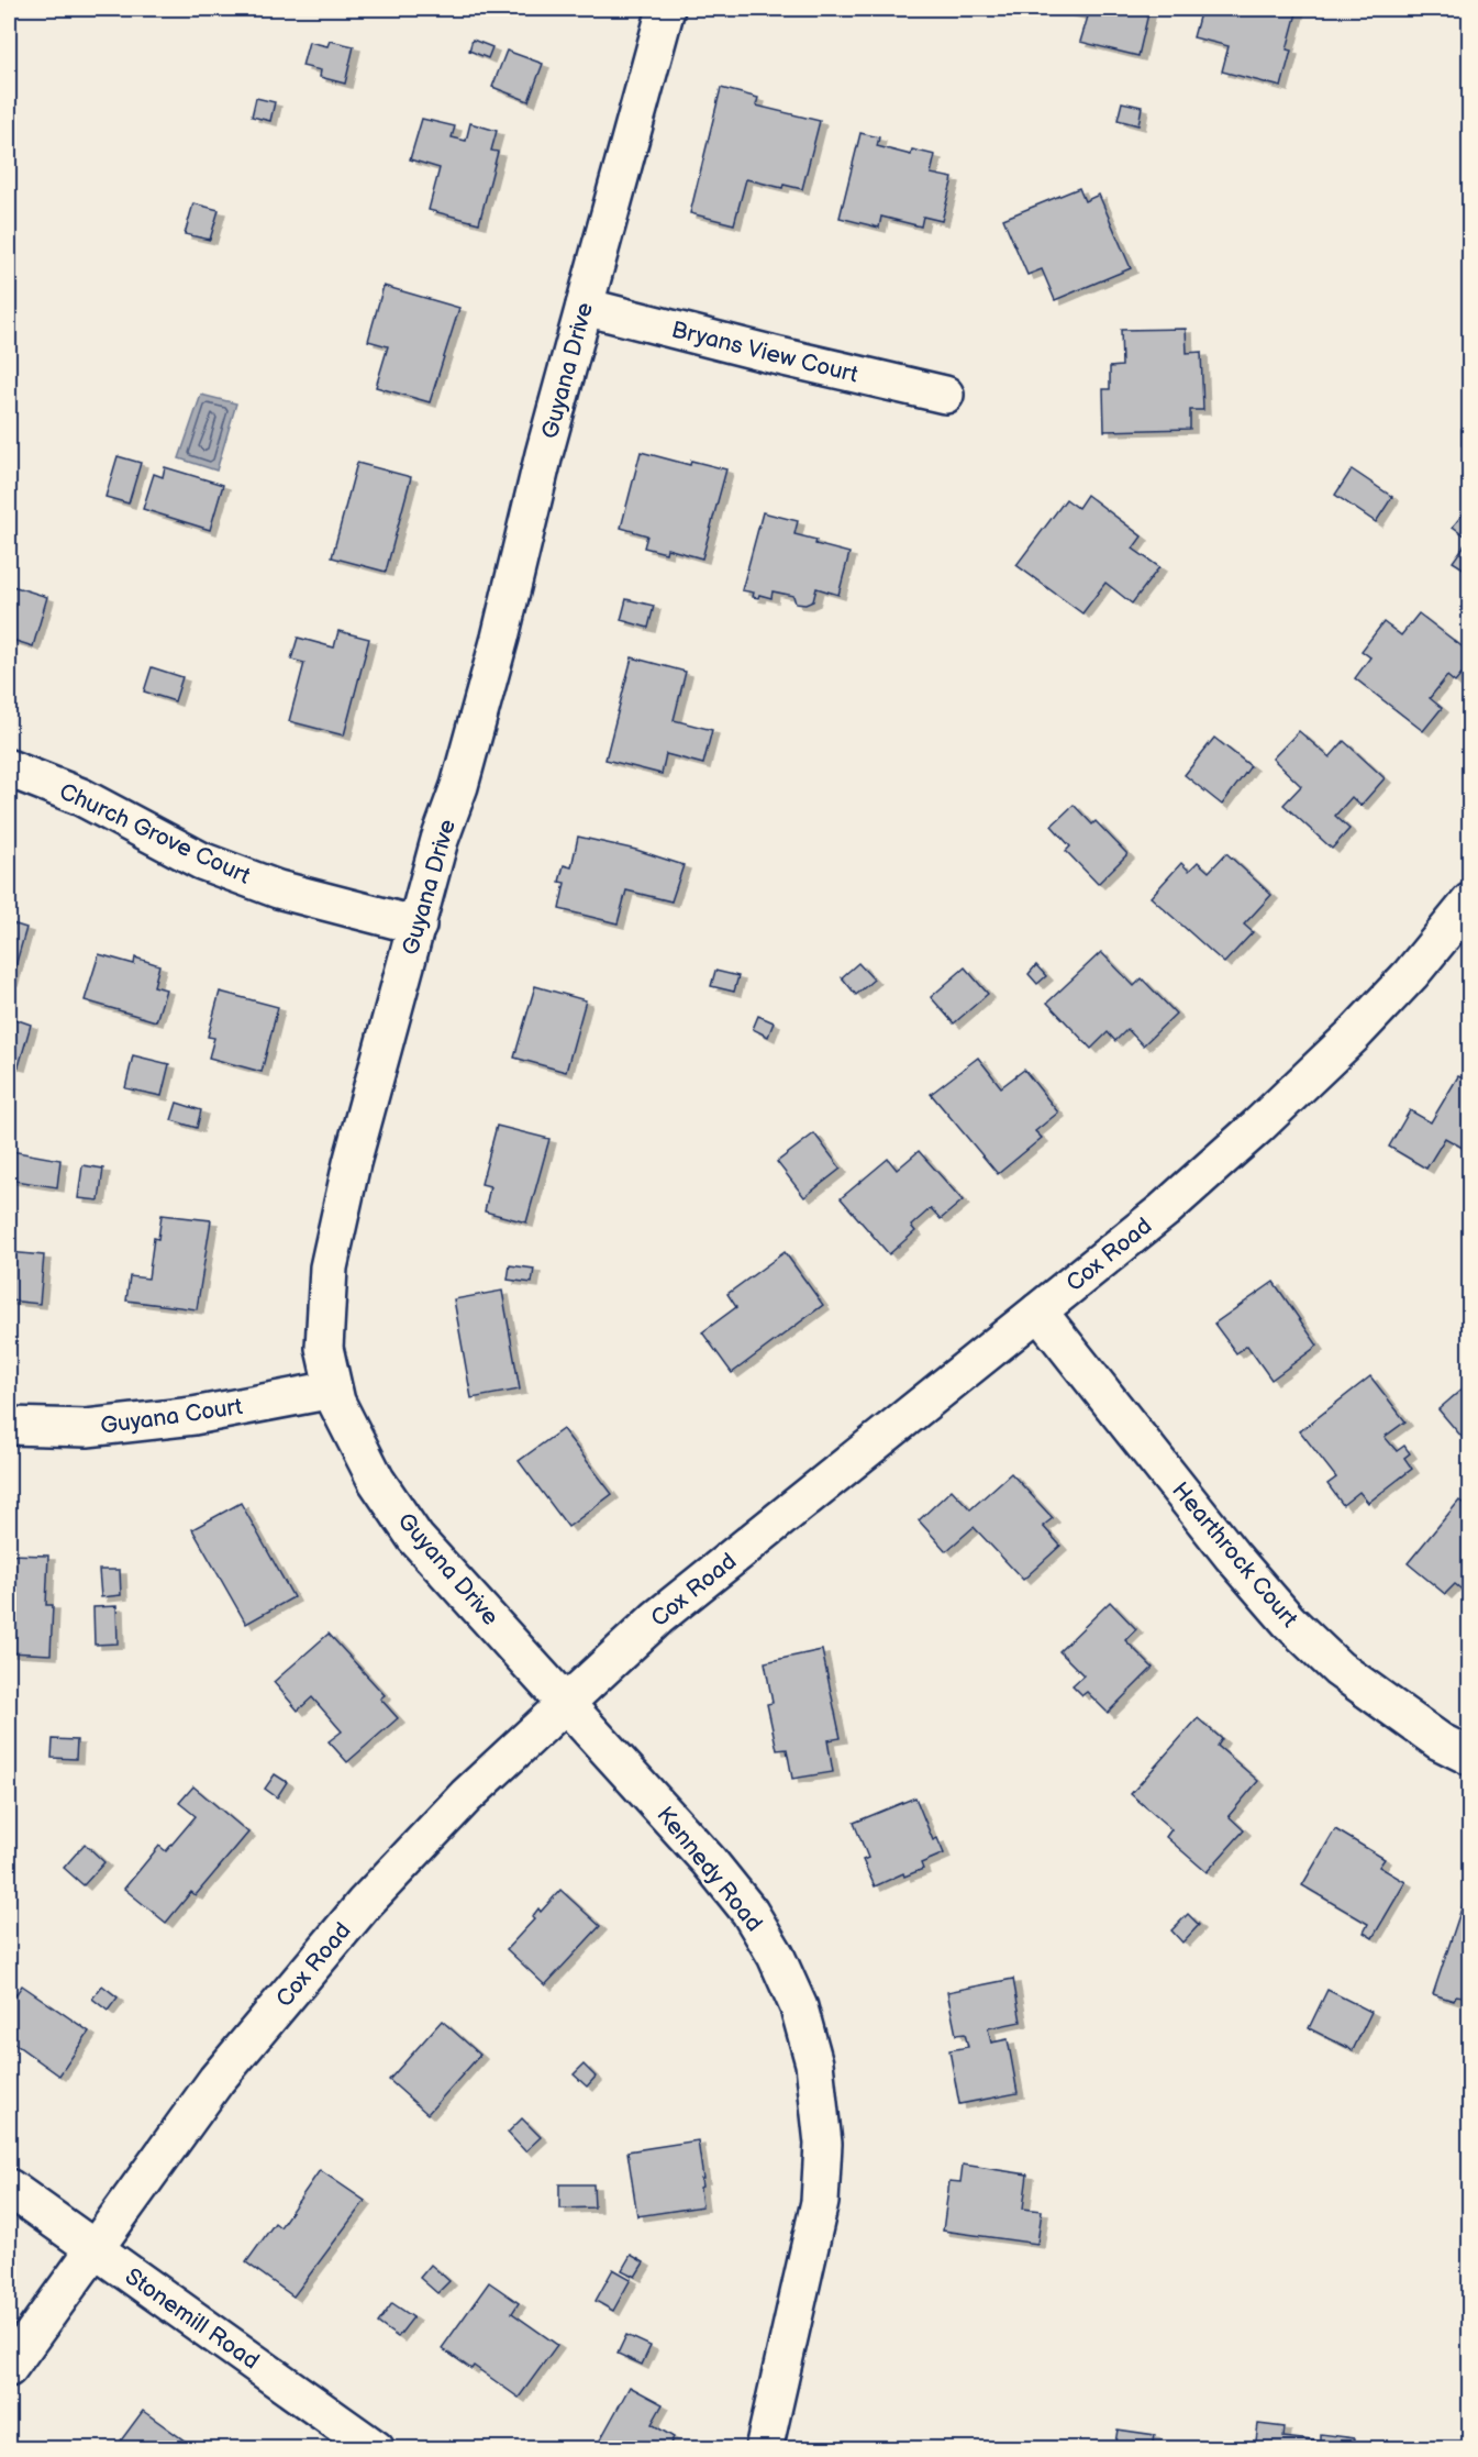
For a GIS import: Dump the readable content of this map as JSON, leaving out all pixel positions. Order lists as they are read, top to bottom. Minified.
{"streets":{"street":["Bryans View Court","Guyana Drive","Church Grove Court","Cox Road","Guyana Court","Hearthrock Court","Kennedy Road","Stonemill Road"]},"crossings":[["Bryans View Court","Guyana Drive"],["Guyana Drive","Church Grove Court"],["Guyana Drive","Cox Road"],["Guyana Drive","Guyana Court"],["Guyana Drive","Kennedy Road"],["Cox Road","Hearthrock Court"],["Cox Road","Kennedy Road"],["Cox Road","Stonemill Road"]]}
